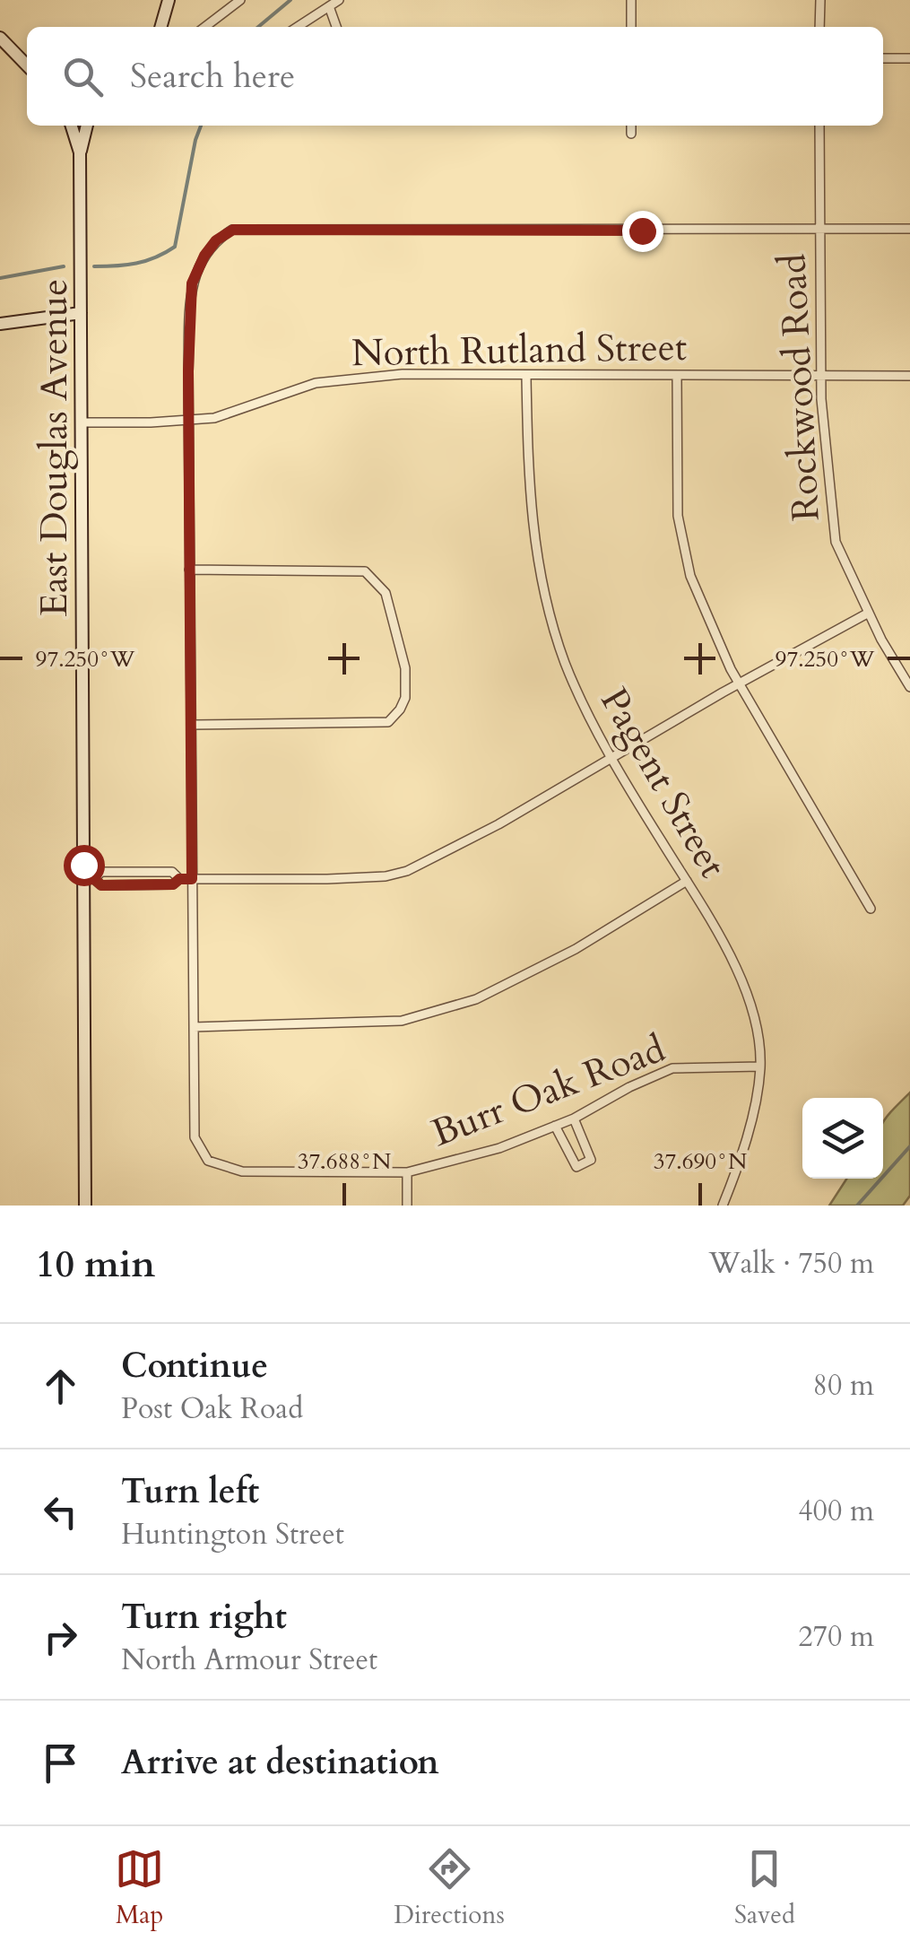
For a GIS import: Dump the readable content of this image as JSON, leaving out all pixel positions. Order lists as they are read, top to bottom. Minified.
{"streets":{"street":["North Rutland Street","Rockwood Road","East Douglas Avenue","Pagent Street","Burr Oak Road"]},"crossings":[["North Rutland Street","Rockwood Road"],["North Rutland Street","East Douglas Avenue"],["North Rutland Street","Pagent Street"],["Pagent Street","Burr Oak Road"]],"page":{"search":"Search here","heading":["10 min","Walk · 750 m"],"list":[["Continue","Post Oak Road","80 m"],["Turn left","Huntington Street","400 m"],["Turn right","North Armour Street","270 m"],"Arrive at destination"],"nav":["Map","Directions","Saved"]},"coordinates":["97.250°W","37.688°N","37.690°N"]}
